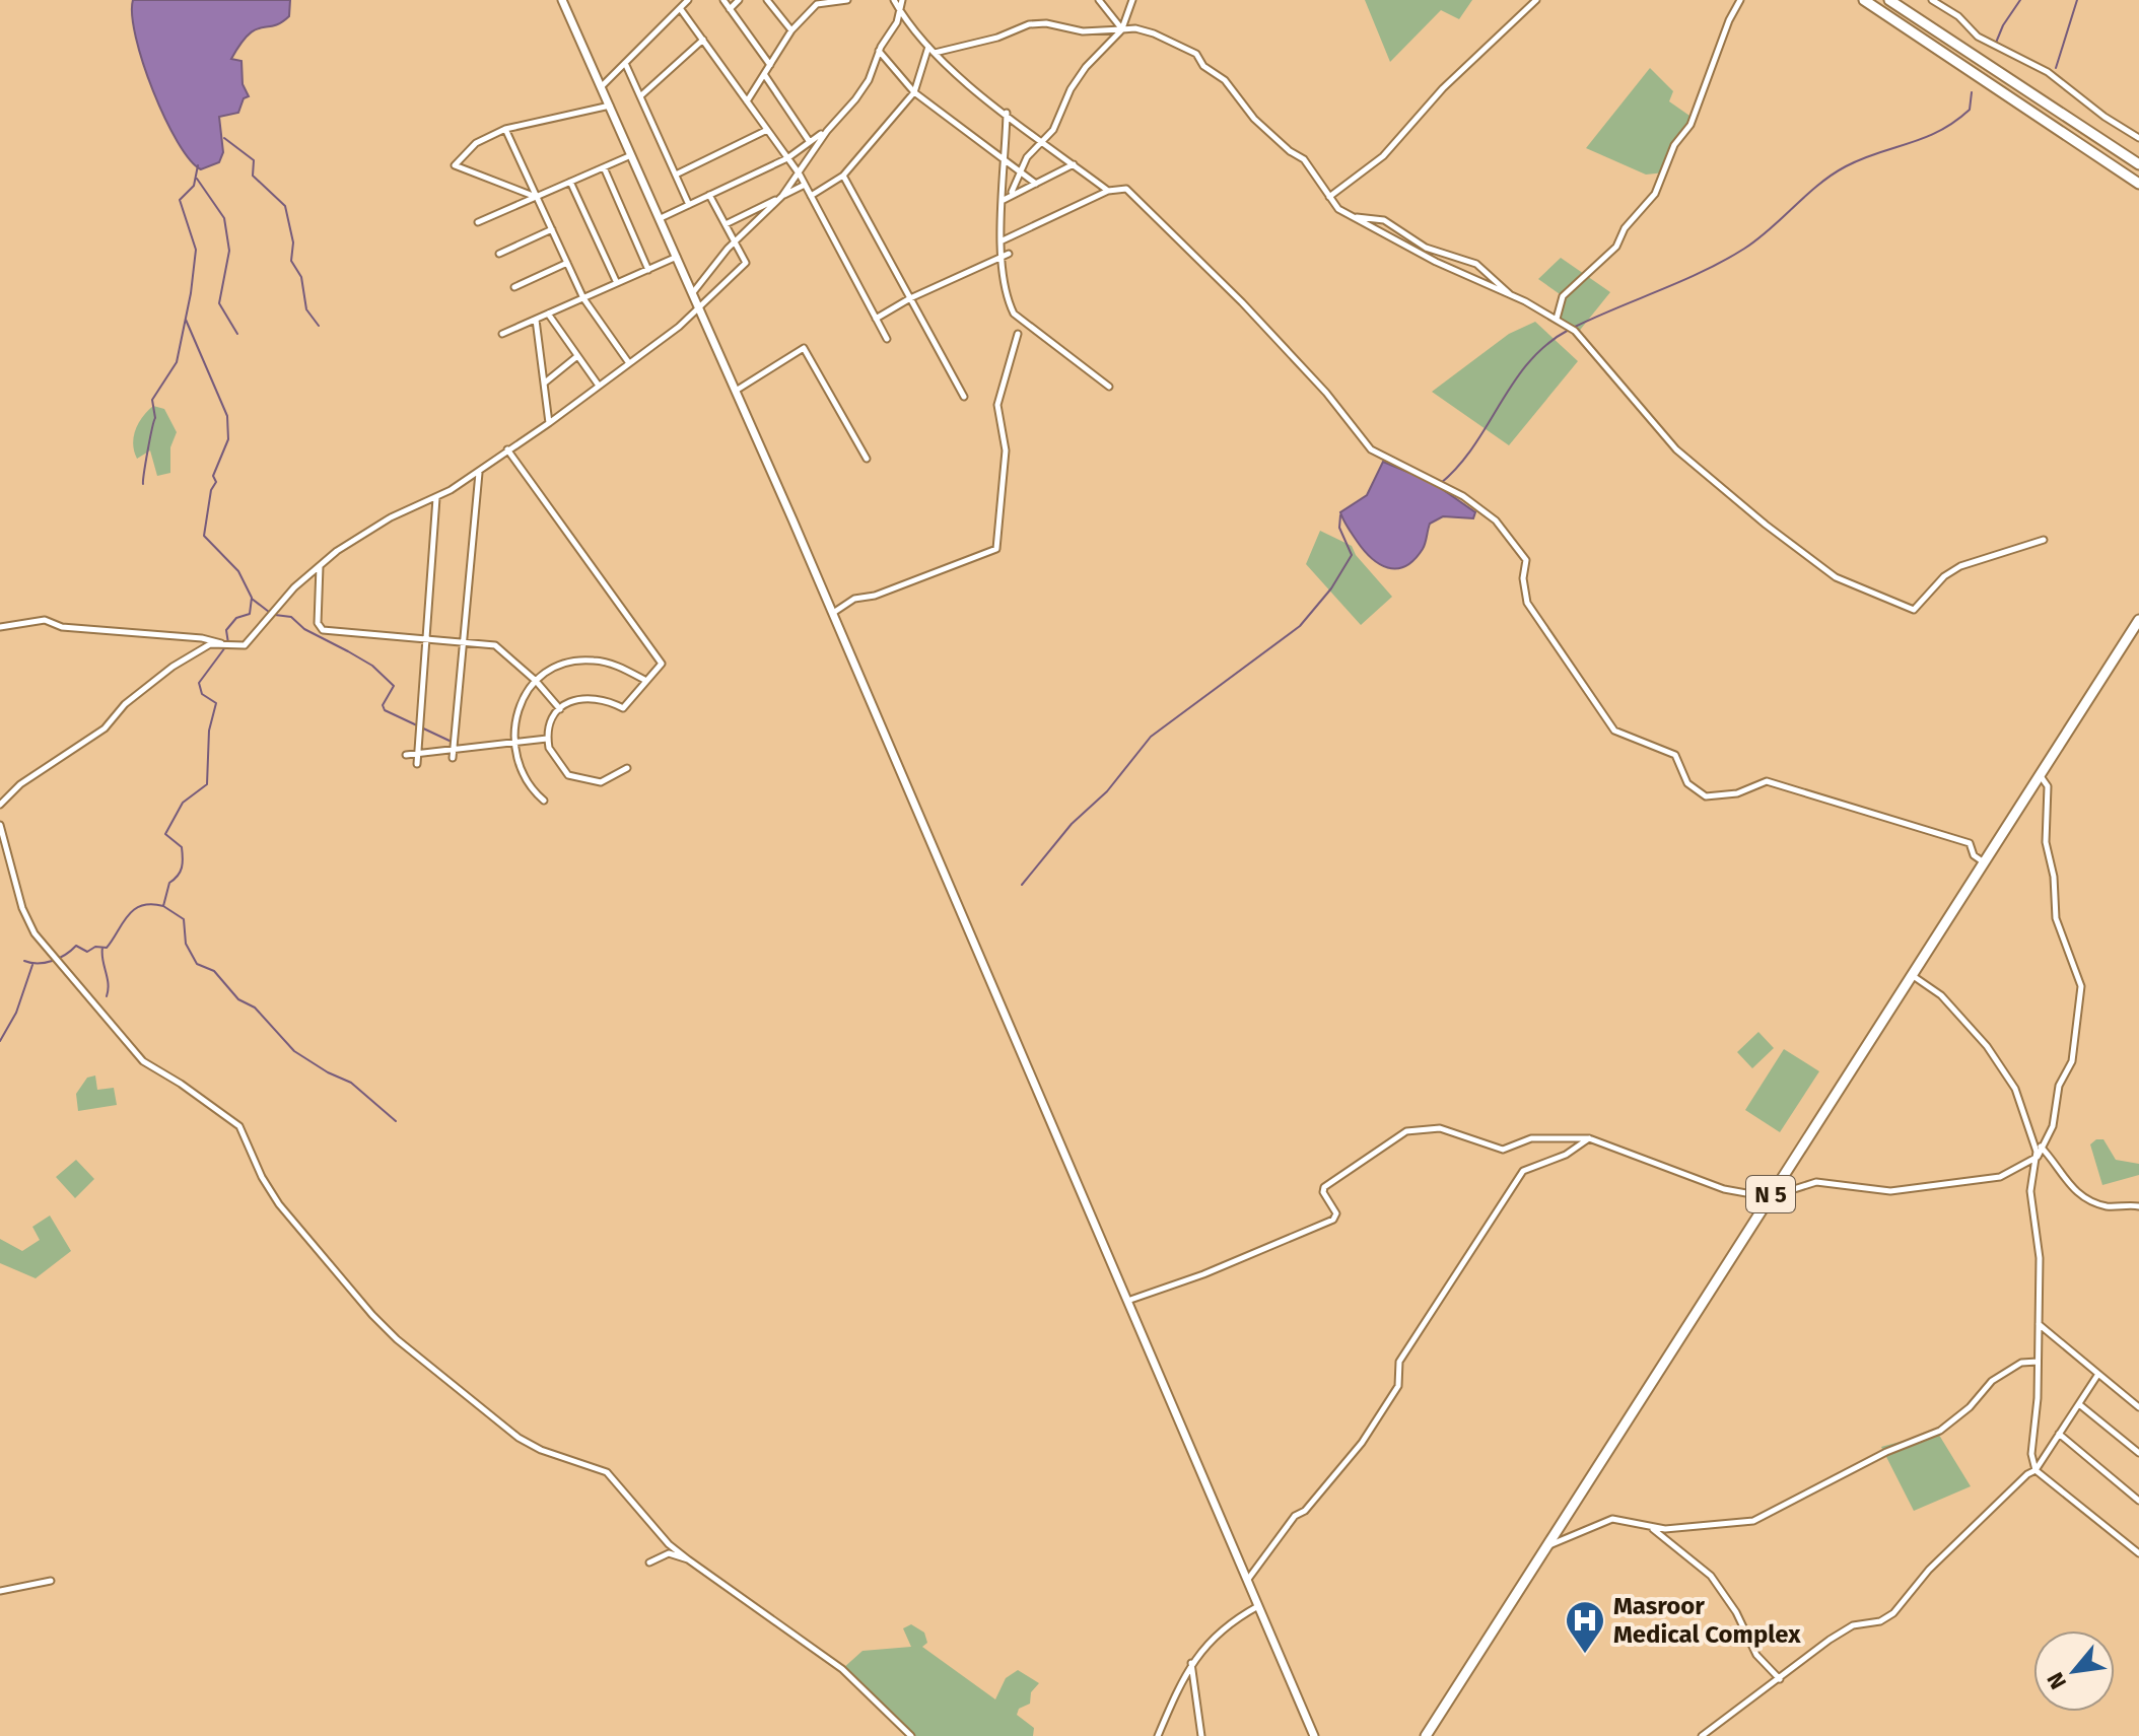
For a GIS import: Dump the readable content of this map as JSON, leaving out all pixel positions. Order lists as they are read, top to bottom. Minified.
{"streets":{"highway":["N 5"]},"places":{"hospital":["Masroor Medical Complex"]},"north":"bottom left"}
